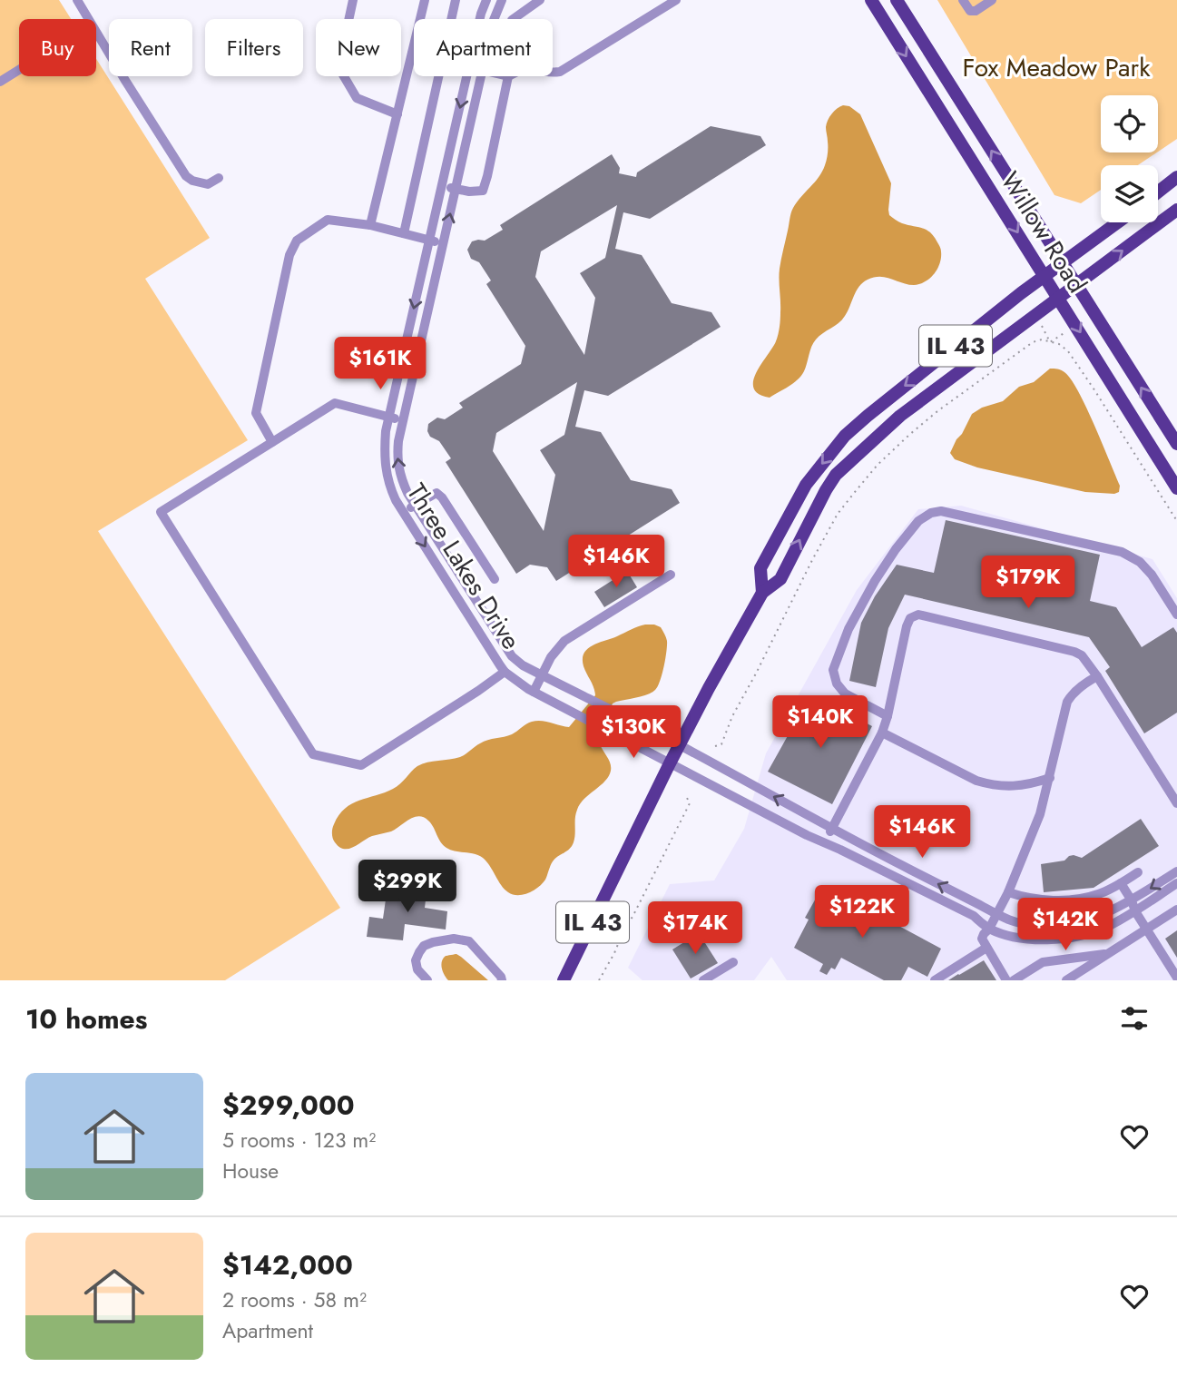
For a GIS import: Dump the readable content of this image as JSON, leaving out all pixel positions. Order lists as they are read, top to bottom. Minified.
{"streets":{"main road":["Willow Road","IL 43"],"street":["Three Lakes Drive"]},"crossings":[["Willow Road","IL 43"],["IL 43","Three Lakes Drive"]],"parks":["Fox Meadow Park"],"page":{"chip":["Buy","Rent","Filters","New","Apartment"],"price":["$161K","$146K","$179K","$140K","$130K","$146K","$299K","$122K","$142K","$174K"],"heading":"10 homes","list":[{"name":"$299,000","note":"5 rooms · 123 m² · House"},{"name":"$142,000","note":"2 rooms · 58 m² · Apartment"}]}}
